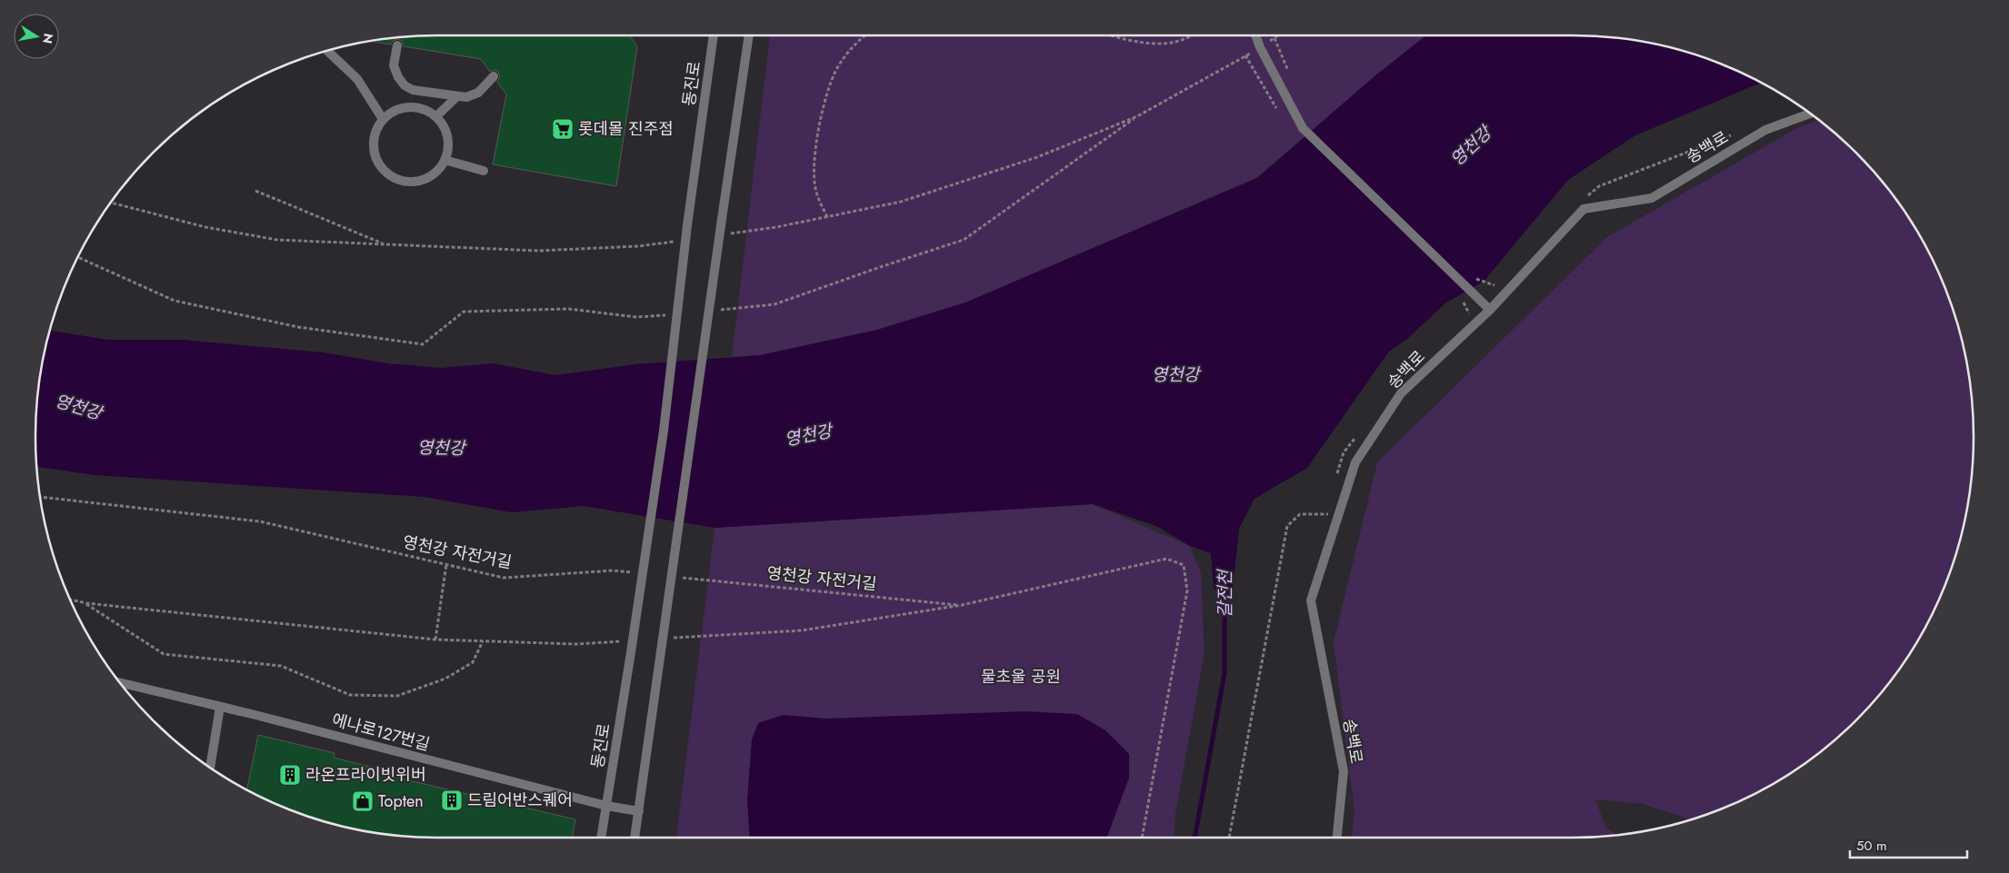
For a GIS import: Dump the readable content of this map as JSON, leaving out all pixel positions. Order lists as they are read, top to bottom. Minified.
{"streets":{"street":["동진로","송백로","에나로127번길"],"path":["영천강 자전거길"]},"crossings":[["동진로","에나로127번길"]],"water":["영천강","갈전천"],"parks":["물초울 공원"],"places":{"supermarket":["롯데몰 진주점"],"building":["라온프라이빗위버","드림어반스퀘어"],"shop":["Topten"]},"scale_bar":"50 m","north":"right"}
